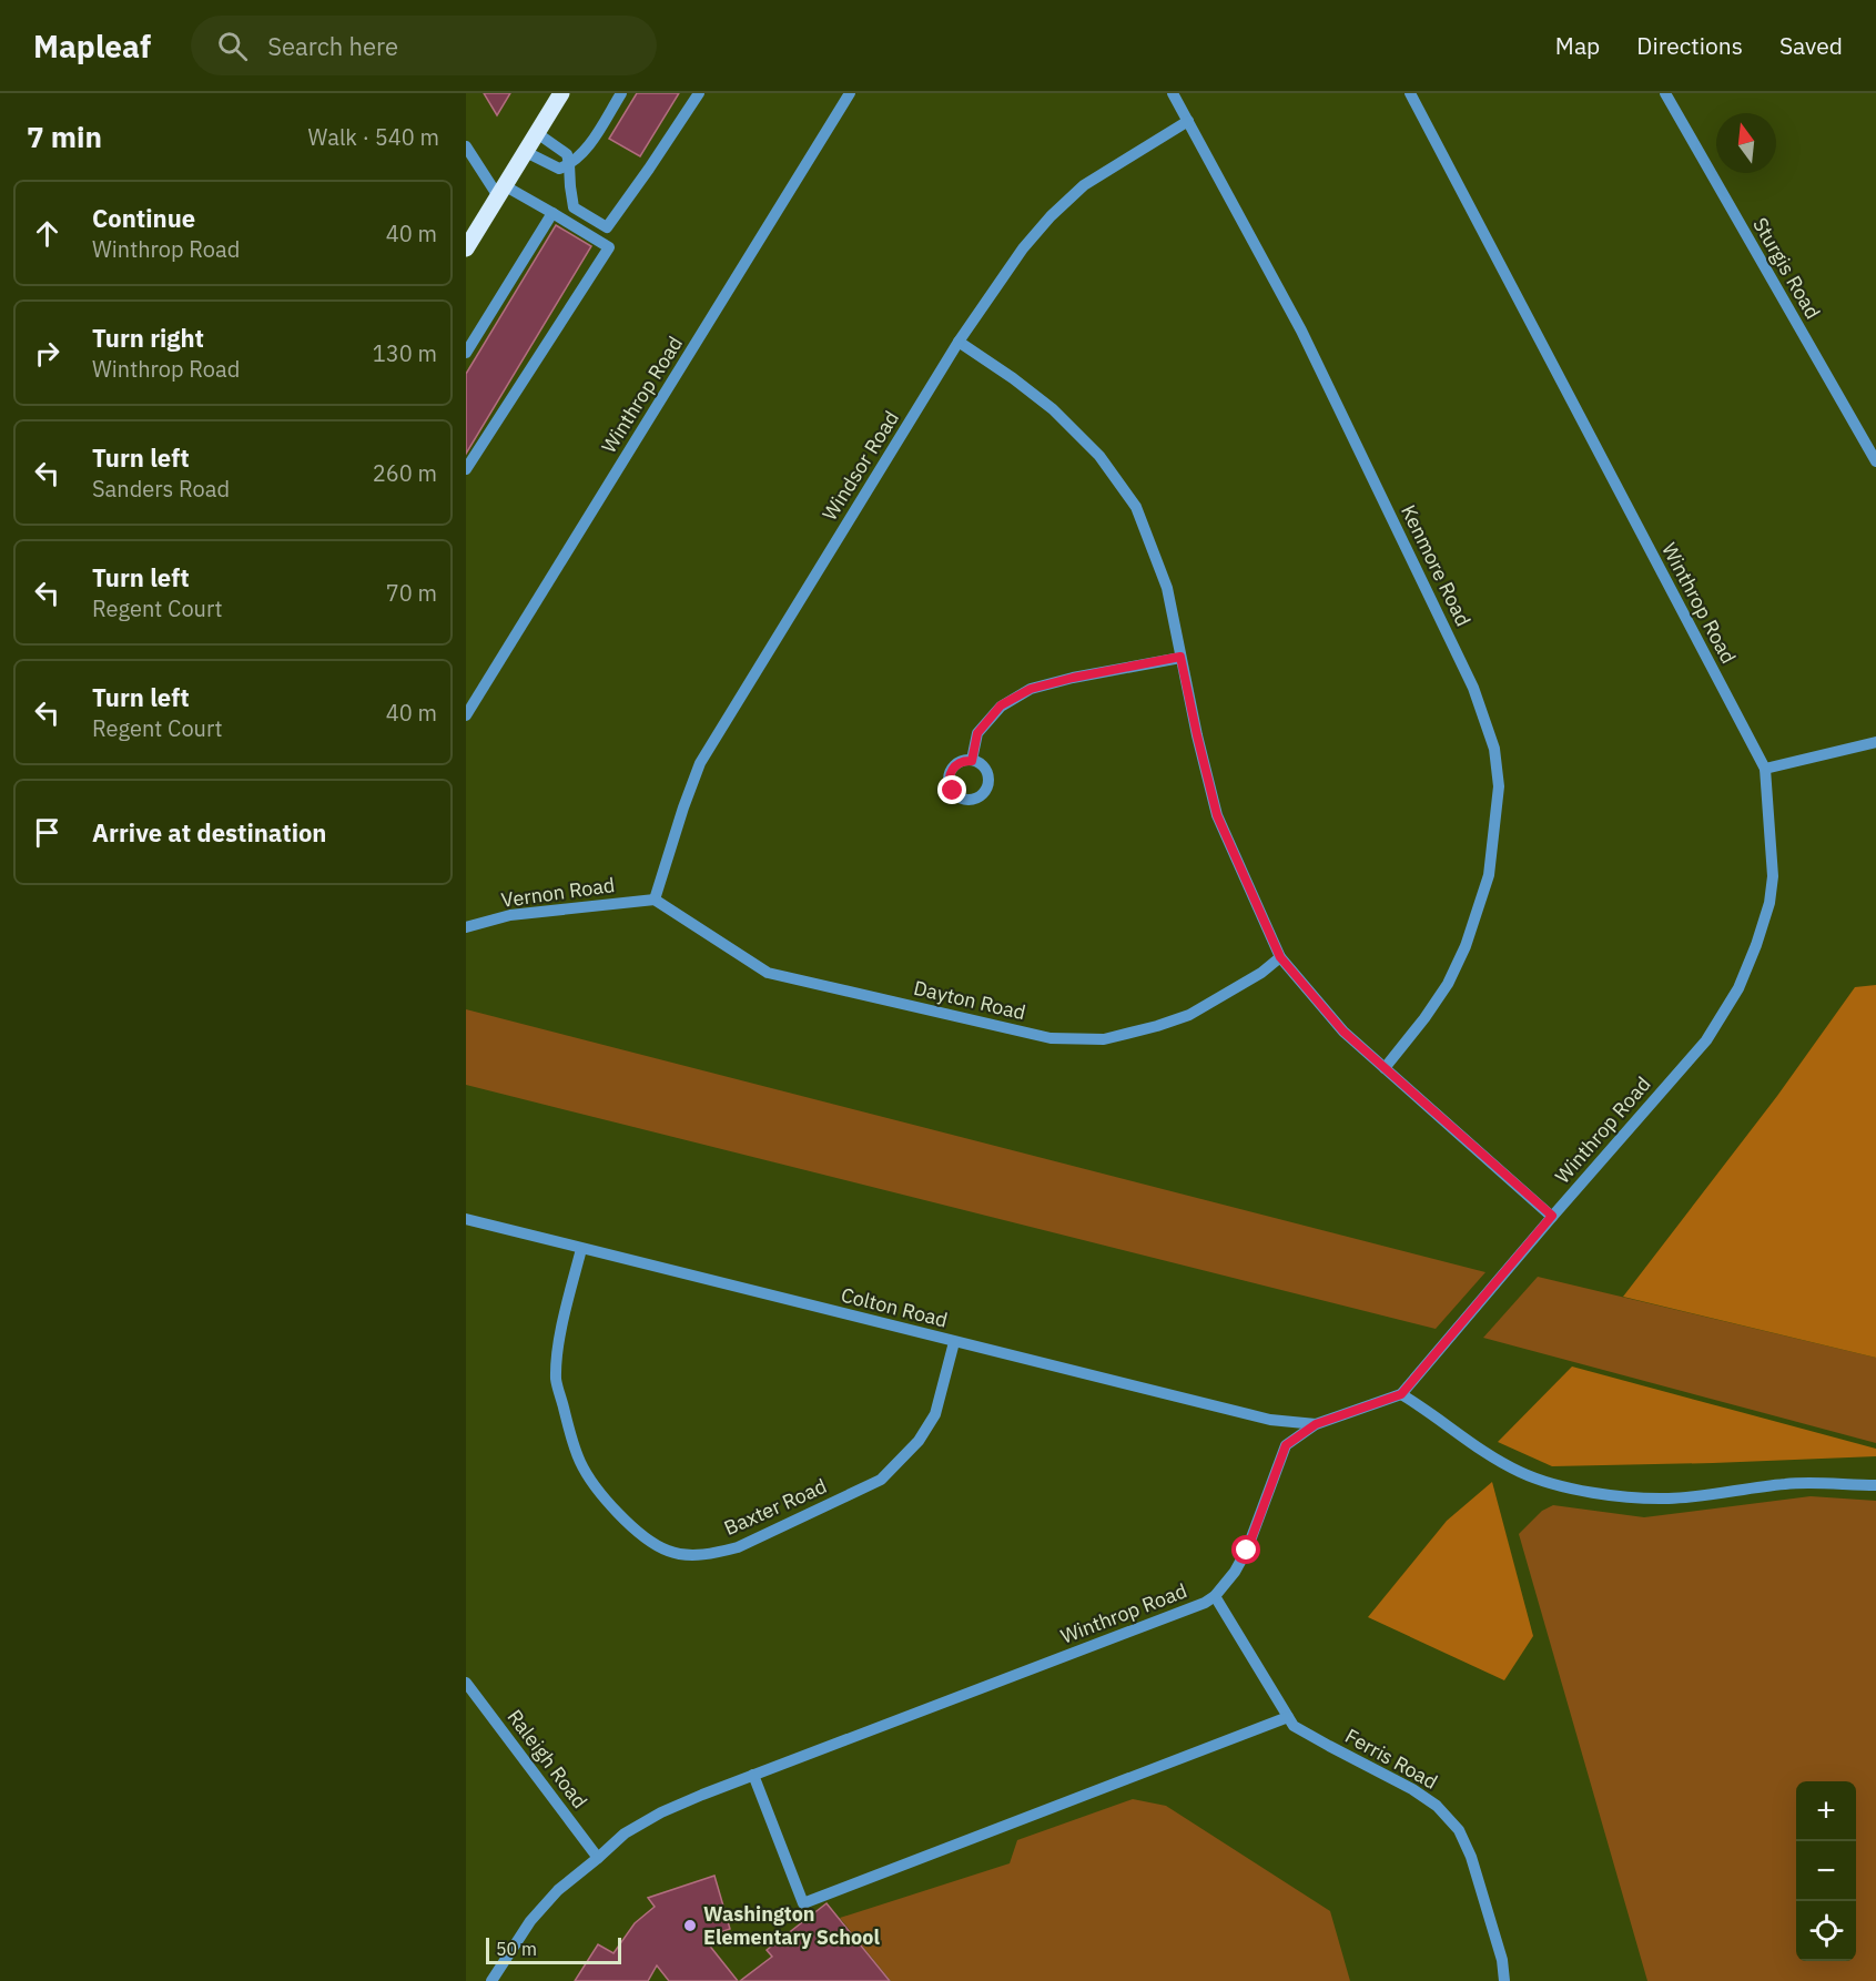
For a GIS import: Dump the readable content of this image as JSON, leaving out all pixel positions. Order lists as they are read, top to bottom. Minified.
{"streets":{"street":["Sturgis Road","Winthrop Road","Windsor Road","Kenmore Road","Vernon Road","Dayton Road","Colton Road","Baxter Road","Raleigh Road","Ferris Road"]},"crossings":[["Winthrop Road","Colton Road"],["Winthrop Road","Raleigh Road"],["Winthrop Road","Ferris Road"],["Windsor Road","Kenmore Road"],["Windsor Road","Vernon Road"],["Windsor Road","Dayton Road"],["Vernon Road","Dayton Road"],["Colton Road","Baxter Road"]],"places":["Washington Elementary School"],"scale_bar":"50 m","north":"top","page":{"header":"Mapleaf","search":"Search here","nav":["Map","Directions","Saved"],"heading":["7 min","Walk · 540 m"],"list":[["Continue","Winthrop Road","40 m"],["Turn right","Winthrop Road","130 m"],["Turn left","Sanders Road","260 m"],["Turn left","Regent Court","70 m"],["Turn left","Regent Court","40 m"],"Arrive at destination"],"map_buttons":["+","−"],"scale":"50 m"}}
